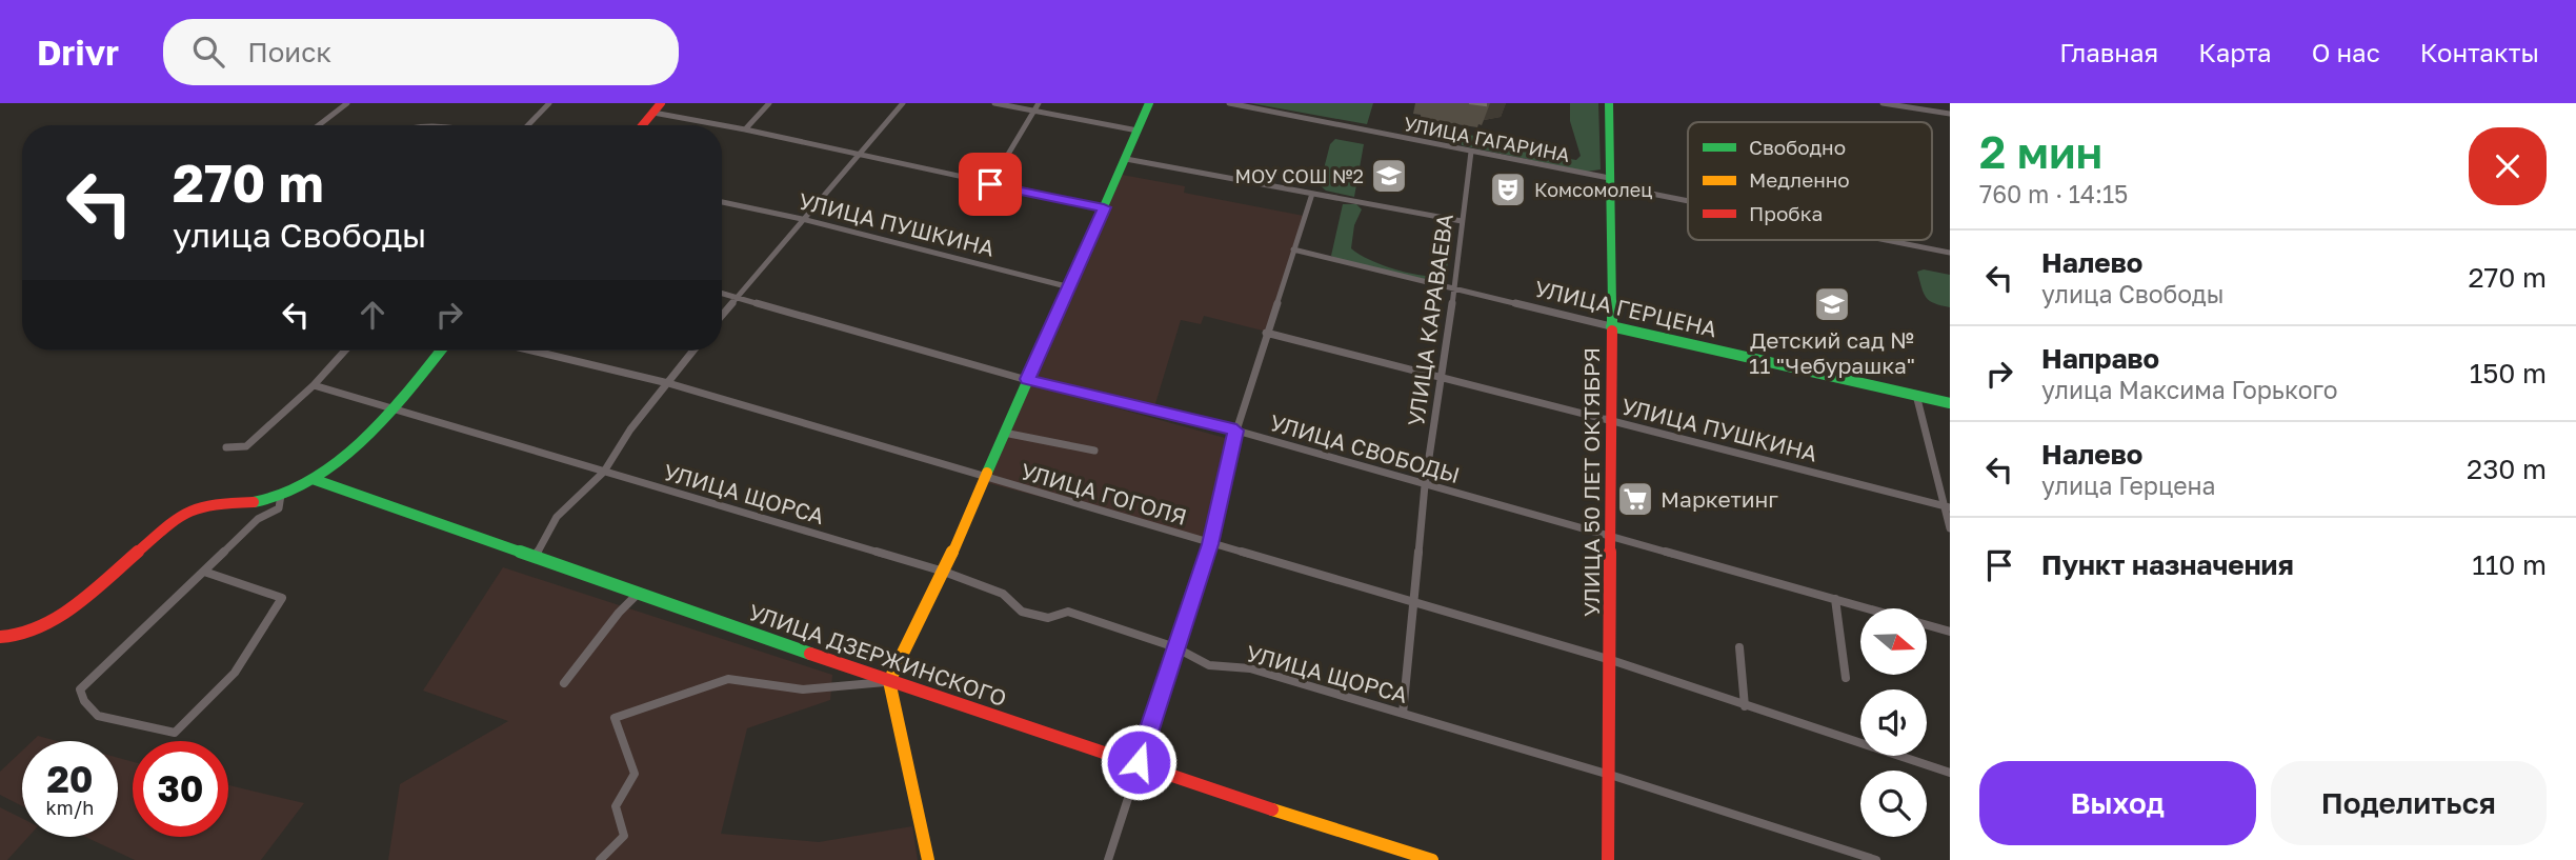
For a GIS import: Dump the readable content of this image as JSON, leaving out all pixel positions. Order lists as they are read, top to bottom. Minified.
{"streets":{"street":["УЛИЦА ГАГАРИНА","УЛИЦА ПУШКИНА","УЛИЦА ГЕРЦЕНА","УЛИЦА КАРАВАЕВА","УЛИЦА СВОБОДЫ","УЛИЦА 50 ЛЕТ ОКТЯБРЯ","УЛИЦА ЩОРСА","УЛИЦА ГОГОЛЯ","УЛИЦА ДЗЕРЖИНСКОГО"]},"crossings":[["УЛИЦА ГАГАРИНА","УЛИЦА КАРАВАЕВА"],["УЛИЦА ГАГАРИНА","УЛИЦА 50 ЛЕТ ОКТЯБРЯ"],["УЛИЦА ПУШКИНА","УЛИЦА КАРАВАЕВА"],["УЛИЦА ПУШКИНА","УЛИЦА 50 ЛЕТ ОКТЯБРЯ"],["УЛИЦА ГЕРЦЕНА","УЛИЦА КАРАВАЕВА"],["УЛИЦА ГЕРЦЕНА","УЛИЦА 50 ЛЕТ ОКТЯБРЯ"],["УЛИЦА КАРАВАЕВА","УЛИЦА СВОБОДЫ"],["УЛИЦА КАРАВАЕВА","УЛИЦА ЩОРСА"],["УЛИЦА КАРАВАЕВА","УЛИЦА ГОГОЛЯ"],["УЛИЦА СВОБОДЫ","УЛИЦА 50 ЛЕТ ОКТЯБРЯ"],["УЛИЦА 50 ЛЕТ ОКТЯБРЯ","УЛИЦА ЩОРСА"],["УЛИЦА 50 ЛЕТ ОКТЯБРЯ","УЛИЦА ГОГОЛЯ"]],"places":{"school or university":["МОУ СОШ №2","Детский сад № 11 \"Чебурашка\""],"theatre":["Комсомолец"],"supermarket":["Маркетинг"]},"legend":["Свободно","Медленно","Пробка"],"north":"right","page":{"header":"Drivr","search":"Поиск","nav":["Главная","Карта","О нас","Контакты"],"heading":["2 мин","760 m · 14:15"],"turn":["270 m","улица Свободы"],"list":[{"name":"Налево","note":"улица Свободы","value":"270 m"},{"name":"Направо","note":"улица Максима Горького","value":"150 m"},{"name":"Налево","note":"улица Герцена","value":"230 m"},{"name":"Пункт назначения","value":"110 m"}],"speed":"20 km/h","limit":"30","buttons":["Выход","Поделиться"]}}
